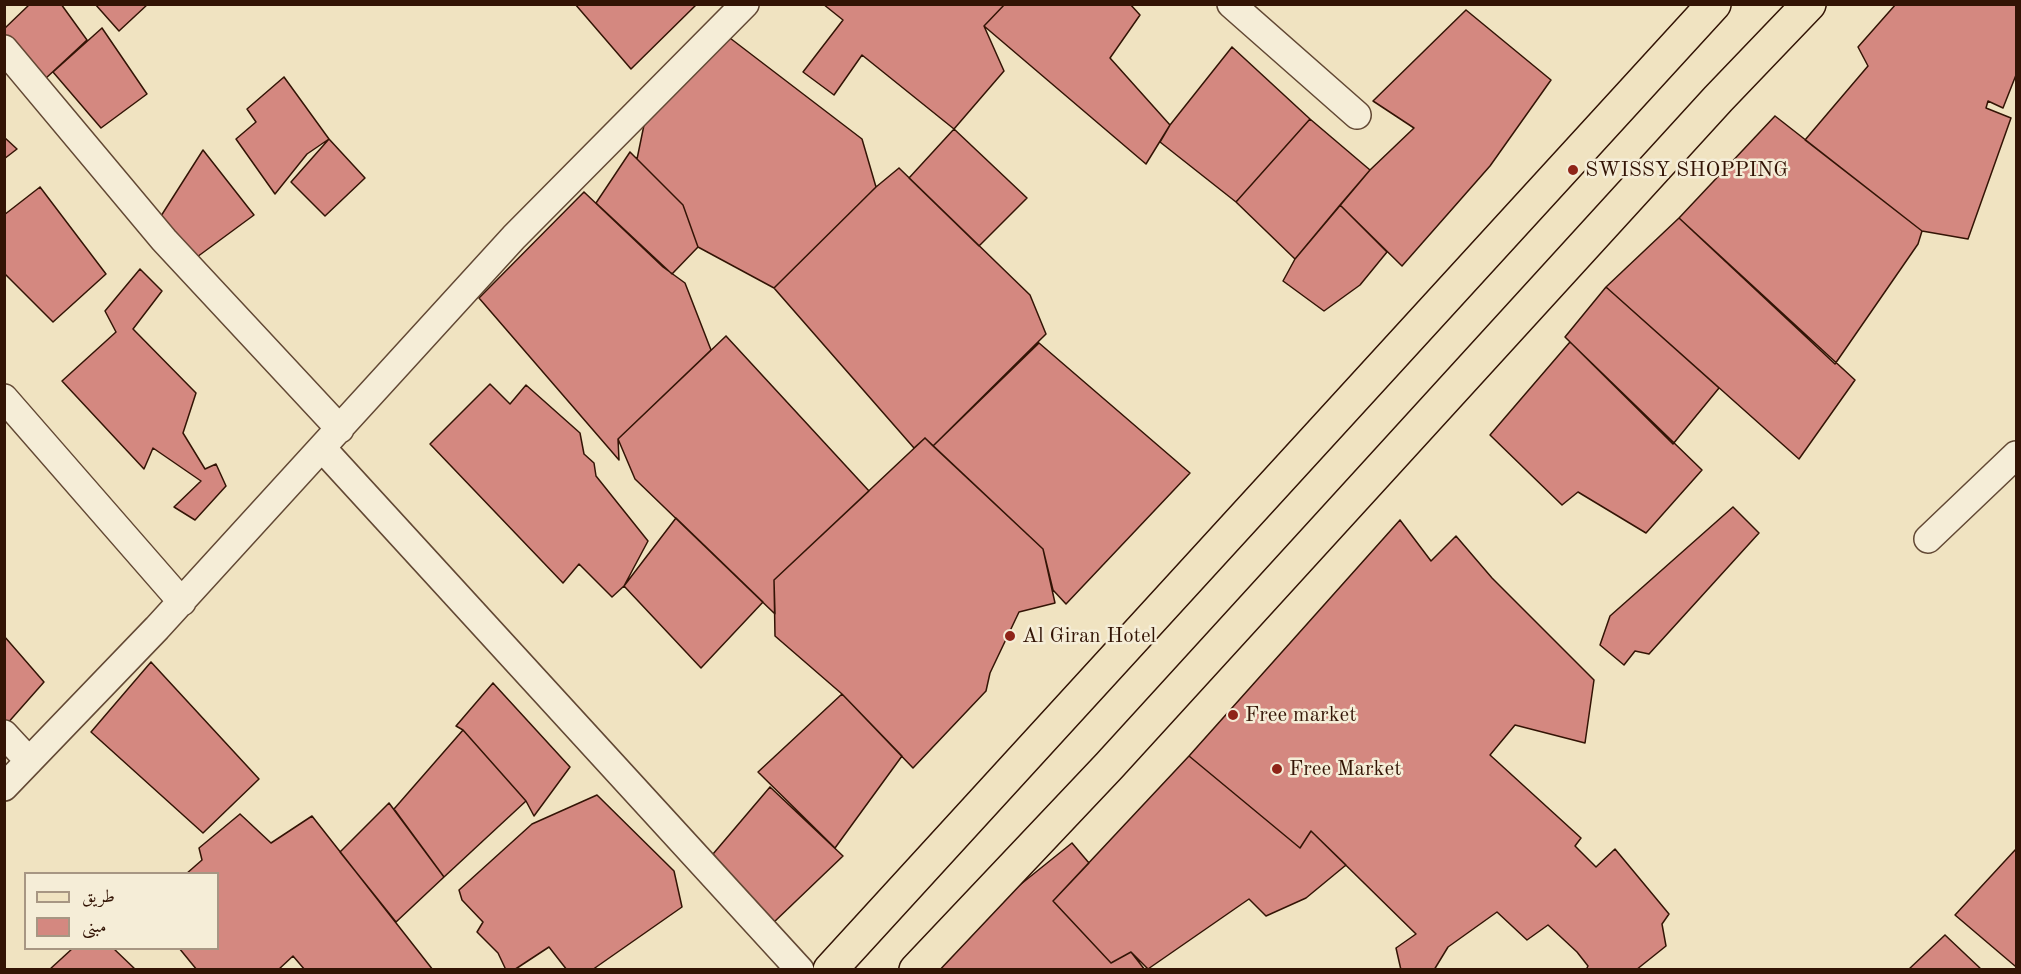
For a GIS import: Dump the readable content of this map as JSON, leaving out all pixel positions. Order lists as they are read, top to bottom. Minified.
{"places":["SWISSY SHOPPING","Al Giran Hotel","Free market","Free Market"],"legend":["طريق","مبنى"]}
